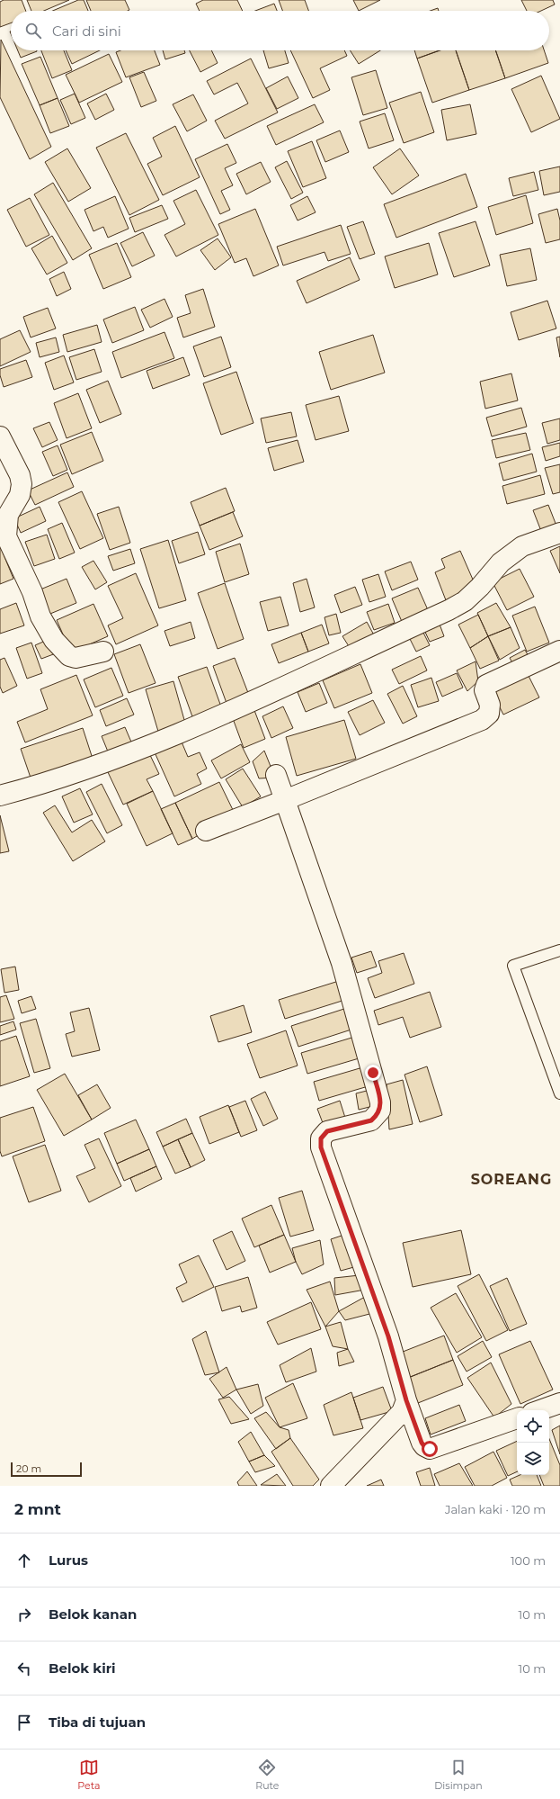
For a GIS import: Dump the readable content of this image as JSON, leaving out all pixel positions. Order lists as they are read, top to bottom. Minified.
{"districts":["SOREANG"],"scale_bar":"20 m","page":{"search":"Cari di sini","scale":"20 m","heading":["2 mnt","Jalan kaki · 120 m"],"list":[["Lurus","100 m"],["Belok kanan","10 m"],["Belok kiri","10 m"],"Tiba di tujuan"],"nav":["Peta","Rute","Disimpan"]}}
